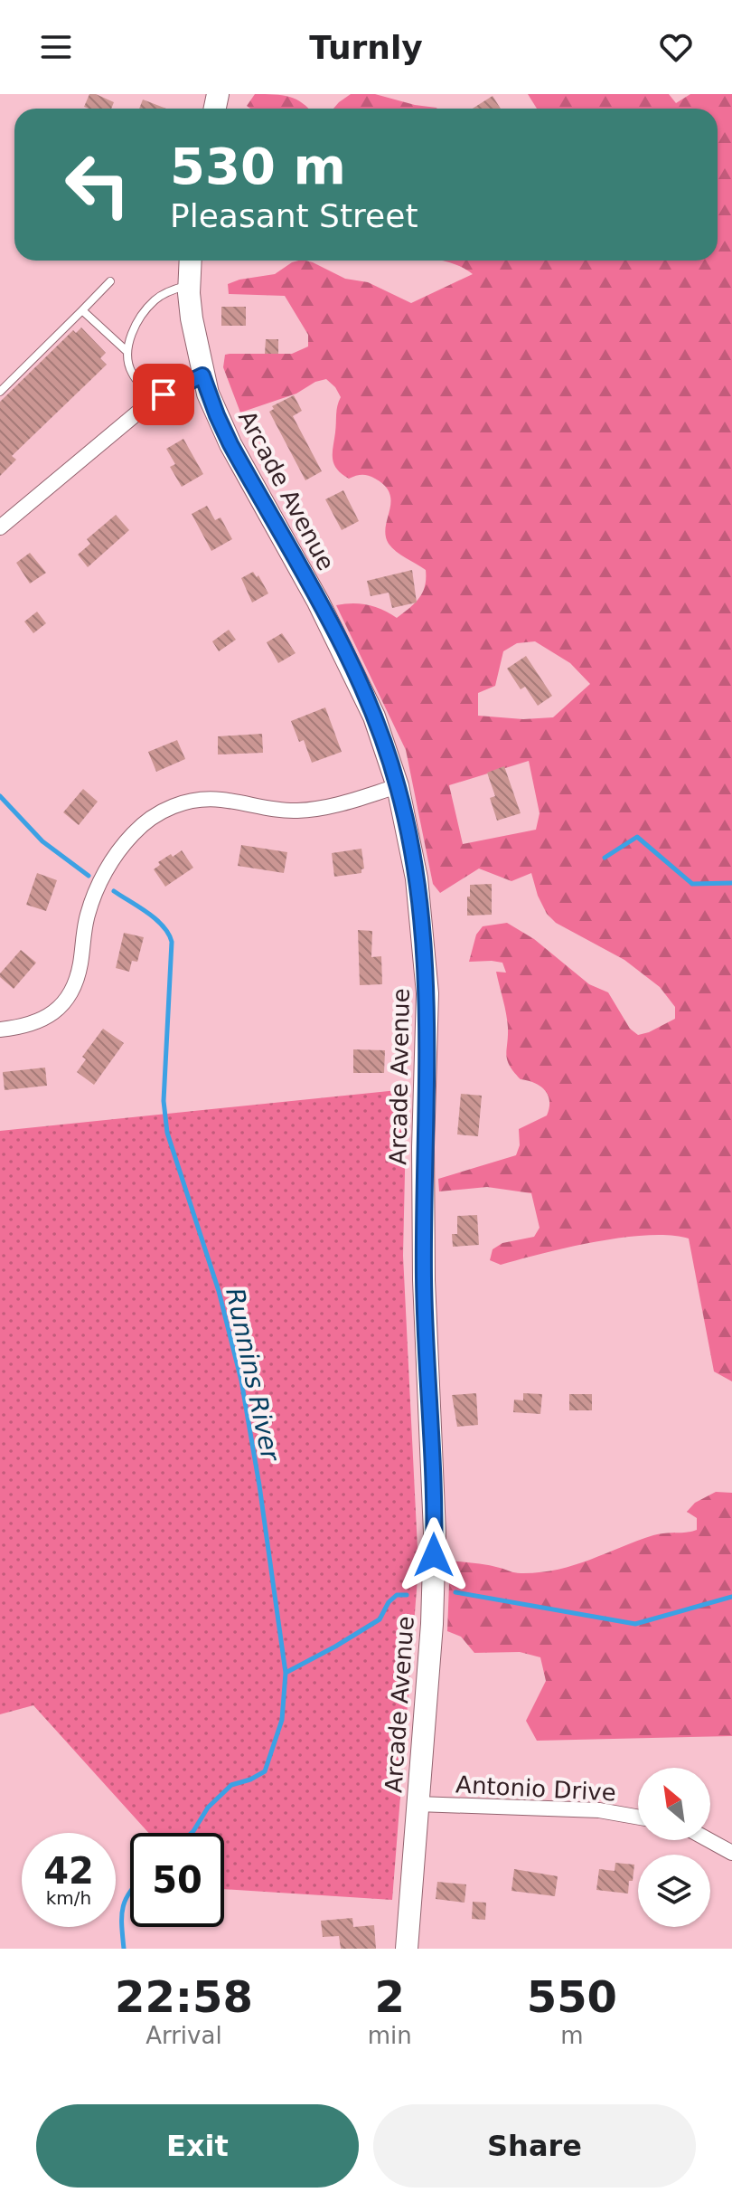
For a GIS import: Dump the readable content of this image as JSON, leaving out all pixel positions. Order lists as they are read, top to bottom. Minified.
{"streets":{"main road":["Arcade Avenue"],"street":["Antonio Drive"]},"crossings":[["Arcade Avenue","Antonio Drive"]],"water":["Runnins River"],"north":"top left","page":{"header":"Turnly","turn":["530 m","Pleasant Street"],"speed":"42 km/h","limit":"50","eta":["22:58","Arrival","2","min","550","m"],"buttons":["Exit","Share"]}}
